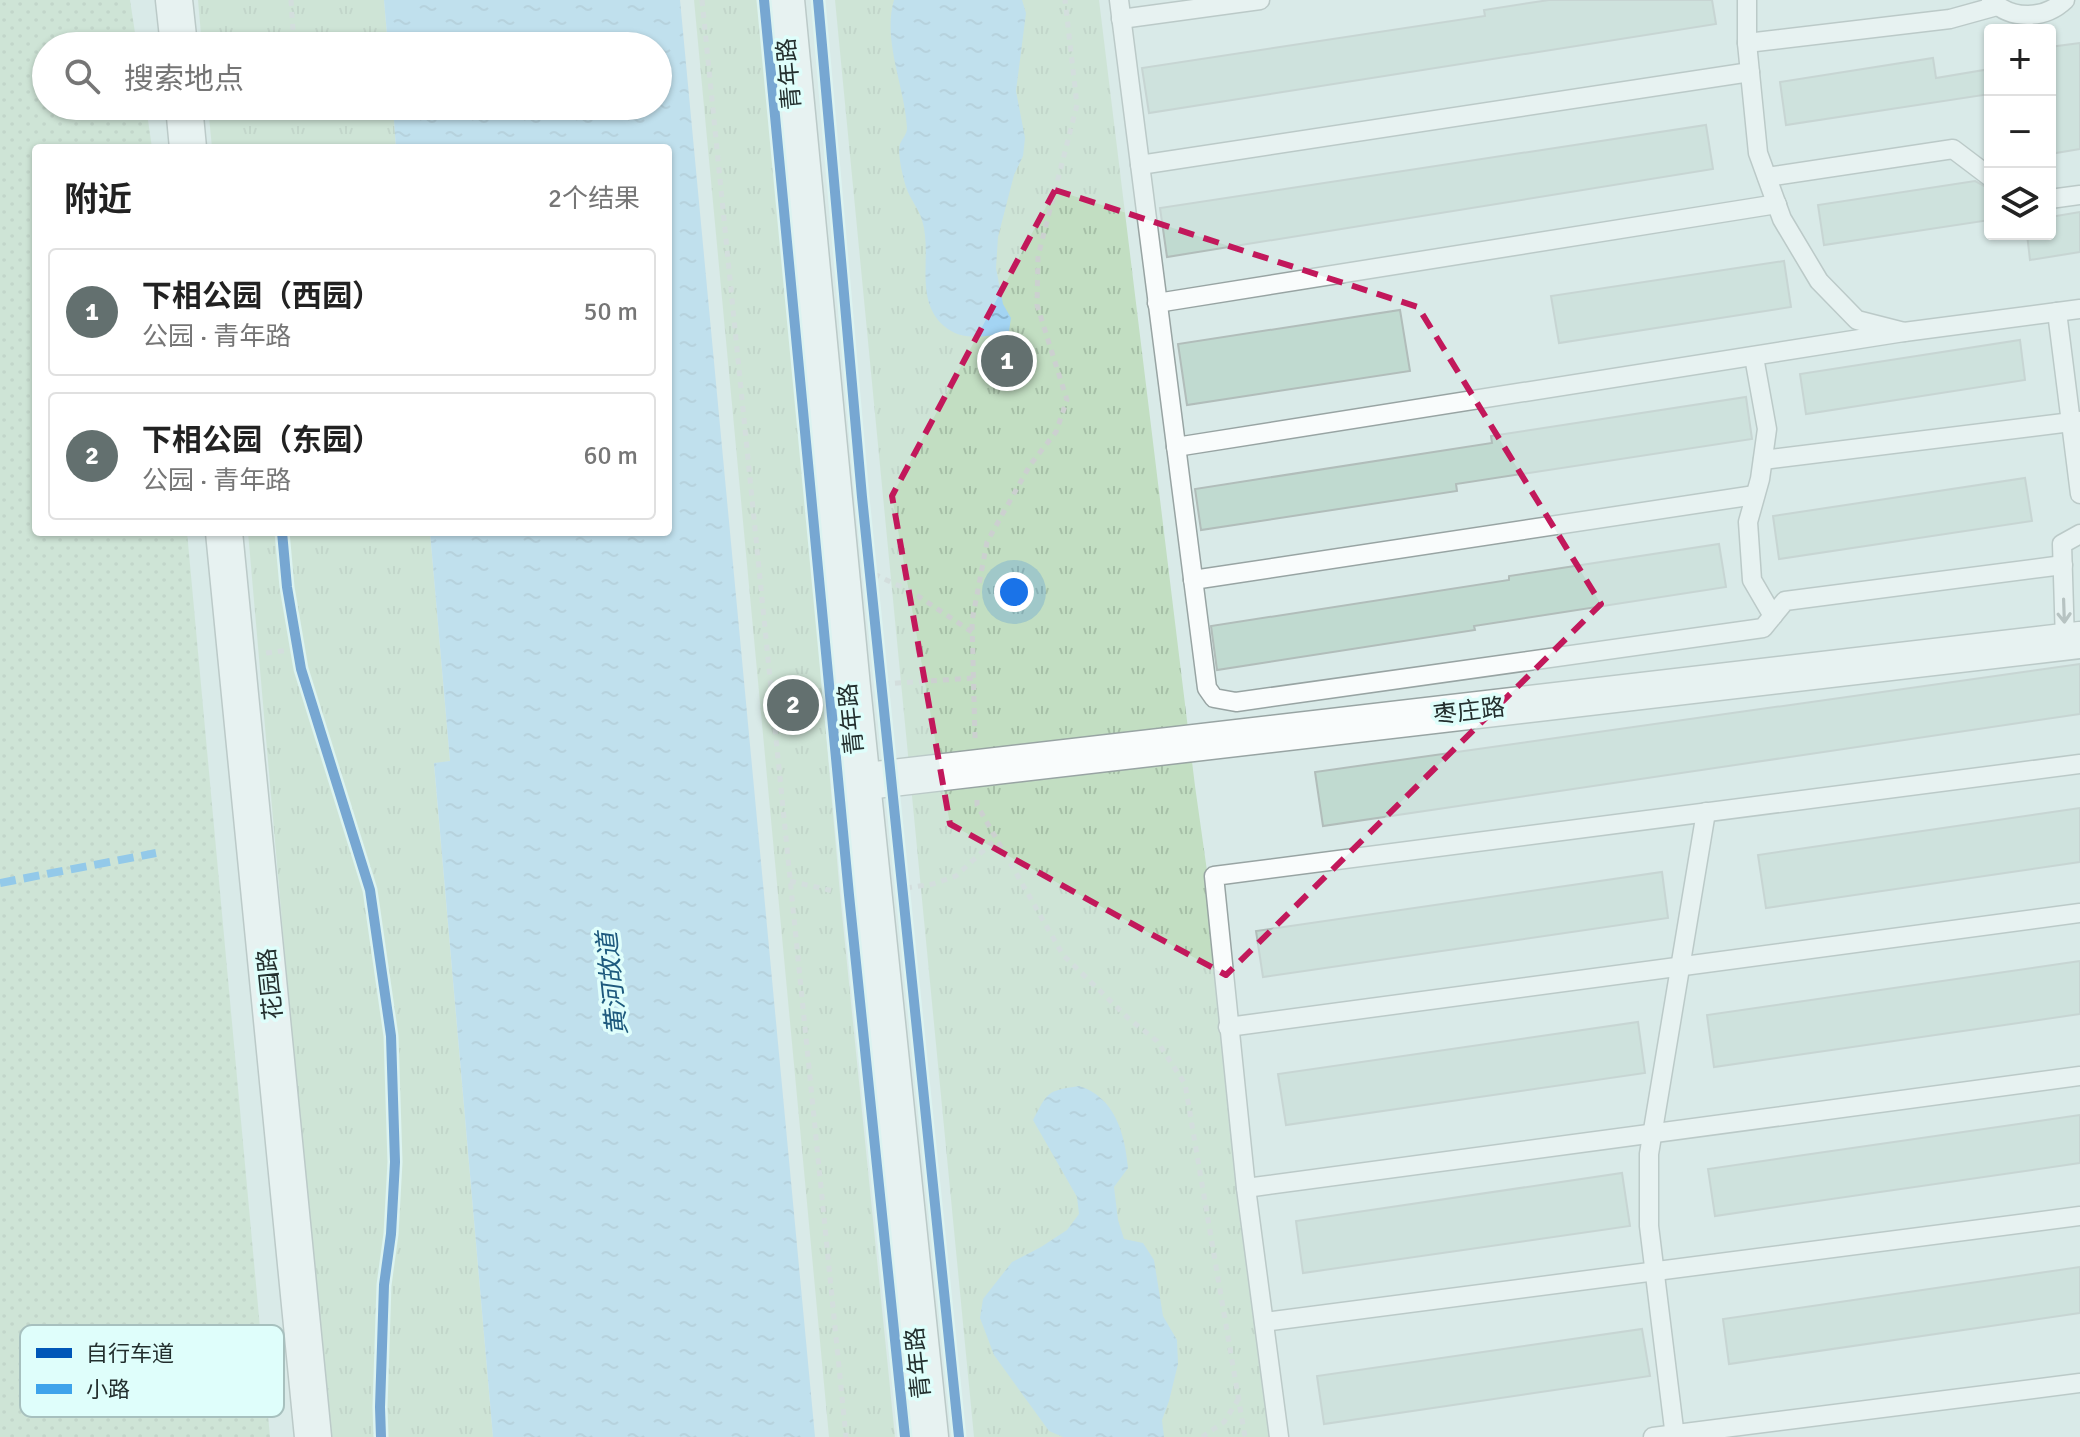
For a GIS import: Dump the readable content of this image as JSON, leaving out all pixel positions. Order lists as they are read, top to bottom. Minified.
{"streets":{"street":["青年路","枣庄路","花园路"]},"crossings":[["青年路","枣庄路"]],"water":["黄河故道"],"legend":["自行车道","小路"],"page":{"map_buttons":["+","−"],"search":"搜索地点","heading":["附近","2个结果"],"list":[{"mark":"1","name":"下相公园（西园）","note":"公园 · 青年路","value":"50 m"},{"mark":"2","name":"下相公园（东园）","note":"公园 · 青年路","value":"60 m"}],"pins":["1","2"]}}
